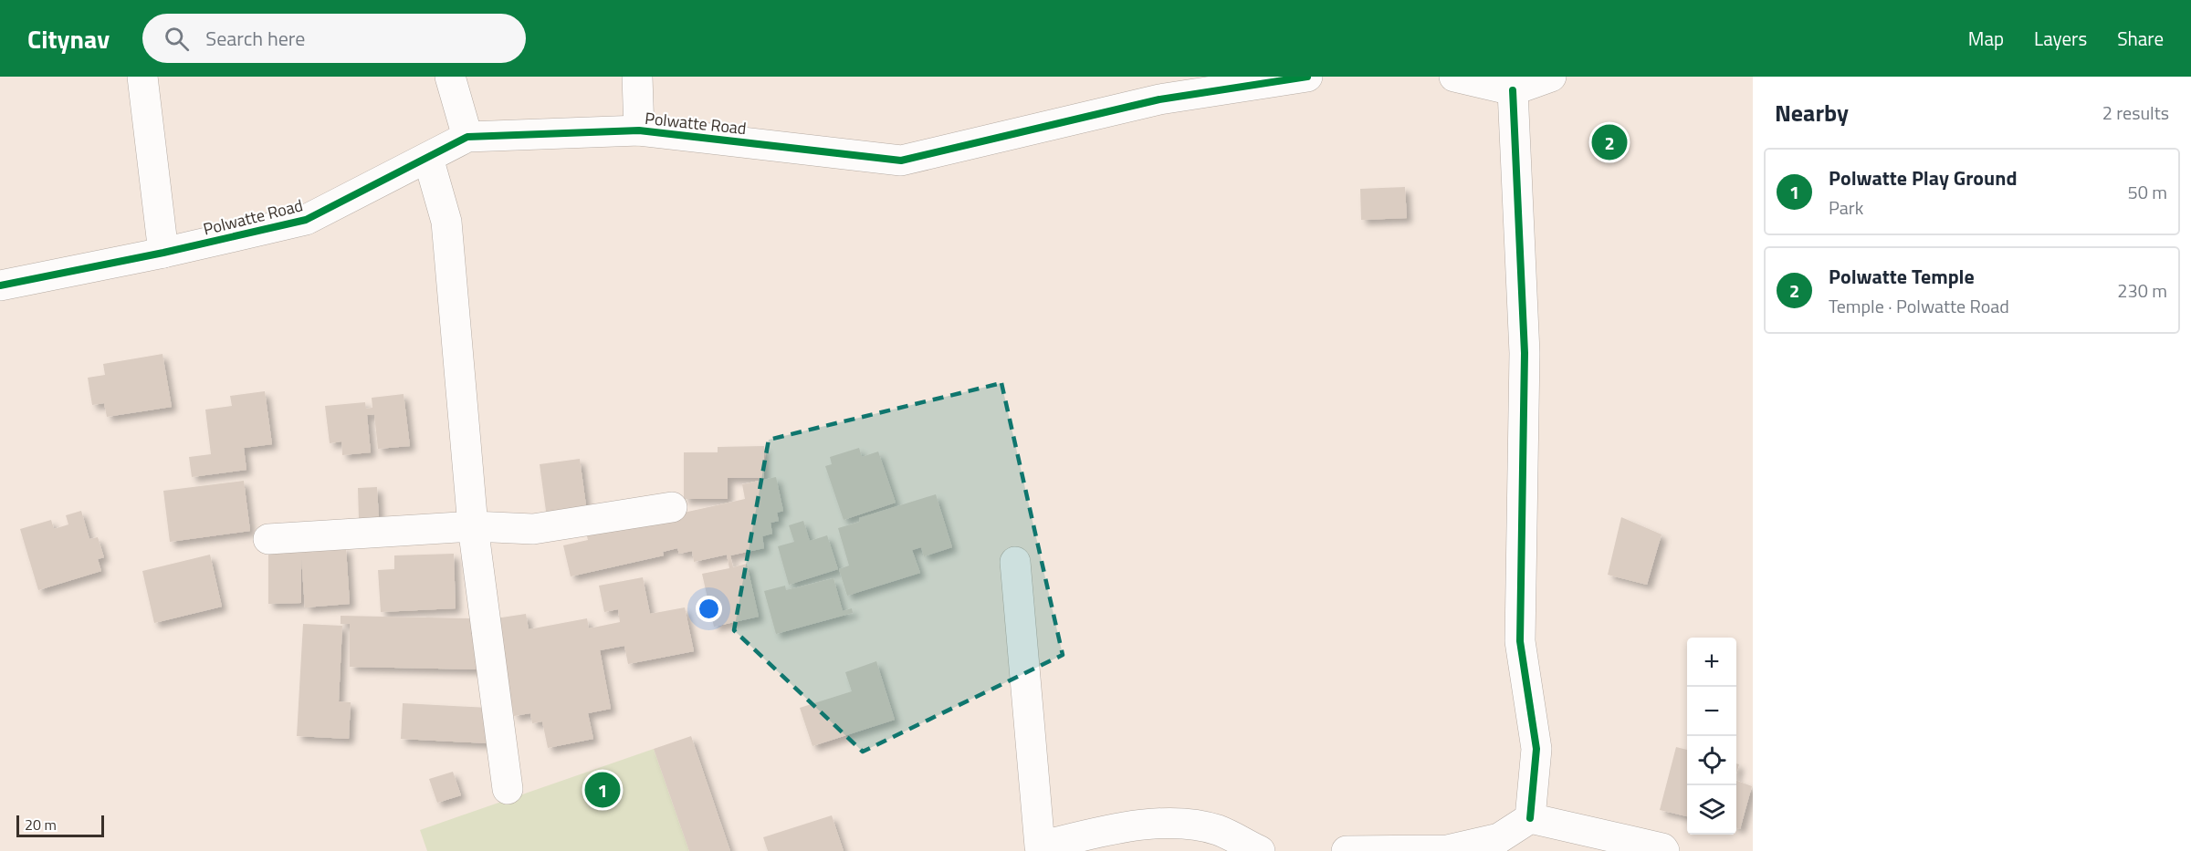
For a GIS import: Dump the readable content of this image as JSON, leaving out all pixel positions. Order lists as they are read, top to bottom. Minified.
{"streets":{"street":["Polwatte Road"]},"scale_bar":"20 m","page":{"header":"Citynav","search":"Search here","nav":["Map","Layers","Share"],"heading":["Nearby","2 results"],"pins":["2","1"],"list":[{"mark":"1","name":"Polwatte Play Ground","note":"Park","value":"50 m"},{"mark":"2","name":"Polwatte Temple","note":"Temple · Polwatte Road","value":"230 m"}],"map_buttons":["+","−"],"scale":"20 m"}}
